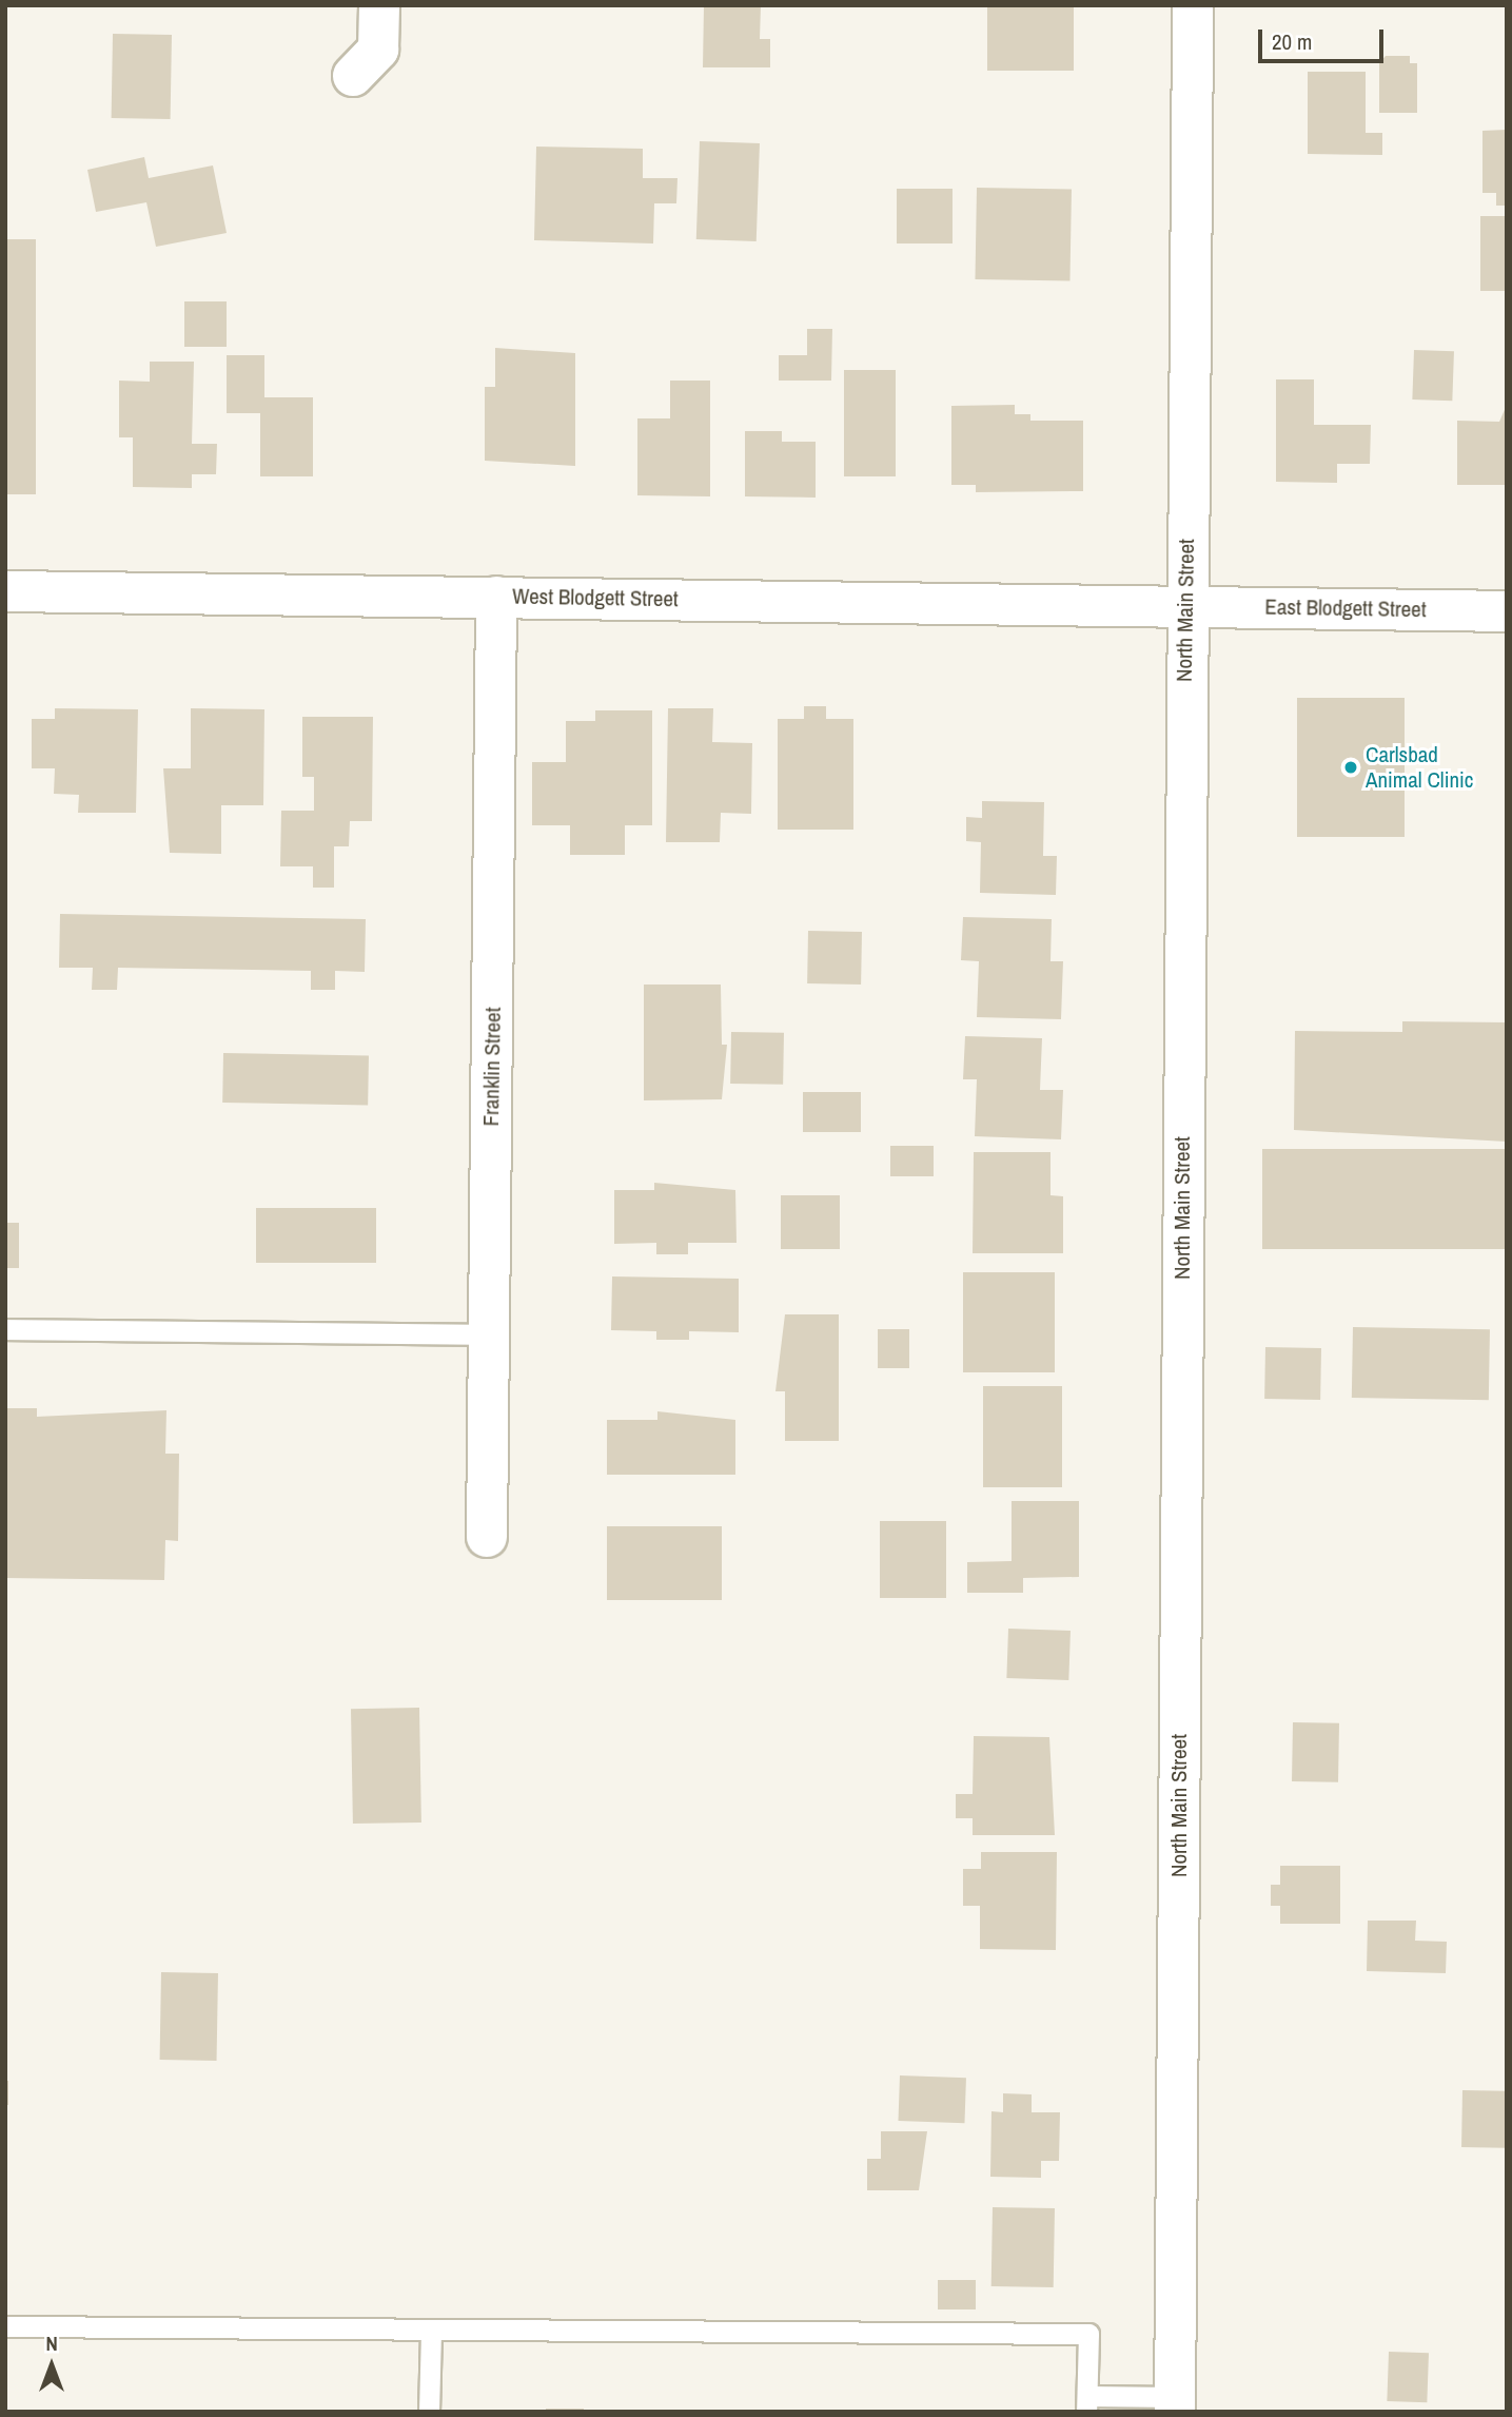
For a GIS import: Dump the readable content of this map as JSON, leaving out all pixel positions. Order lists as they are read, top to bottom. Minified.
{"streets":{"street":["West Blodgett Street","East Blodgett Street","North Main Street","Franklin Street"]},"crossings":[["West Blodgett Street","East Blodgett Street"],["West Blodgett Street","North Main Street"],["West Blodgett Street","Franklin Street"],["East Blodgett Street","North Main Street"]],"places":["Carlsbad Animal Clinic"],"scale_bar":"20 m","north":"top"}
